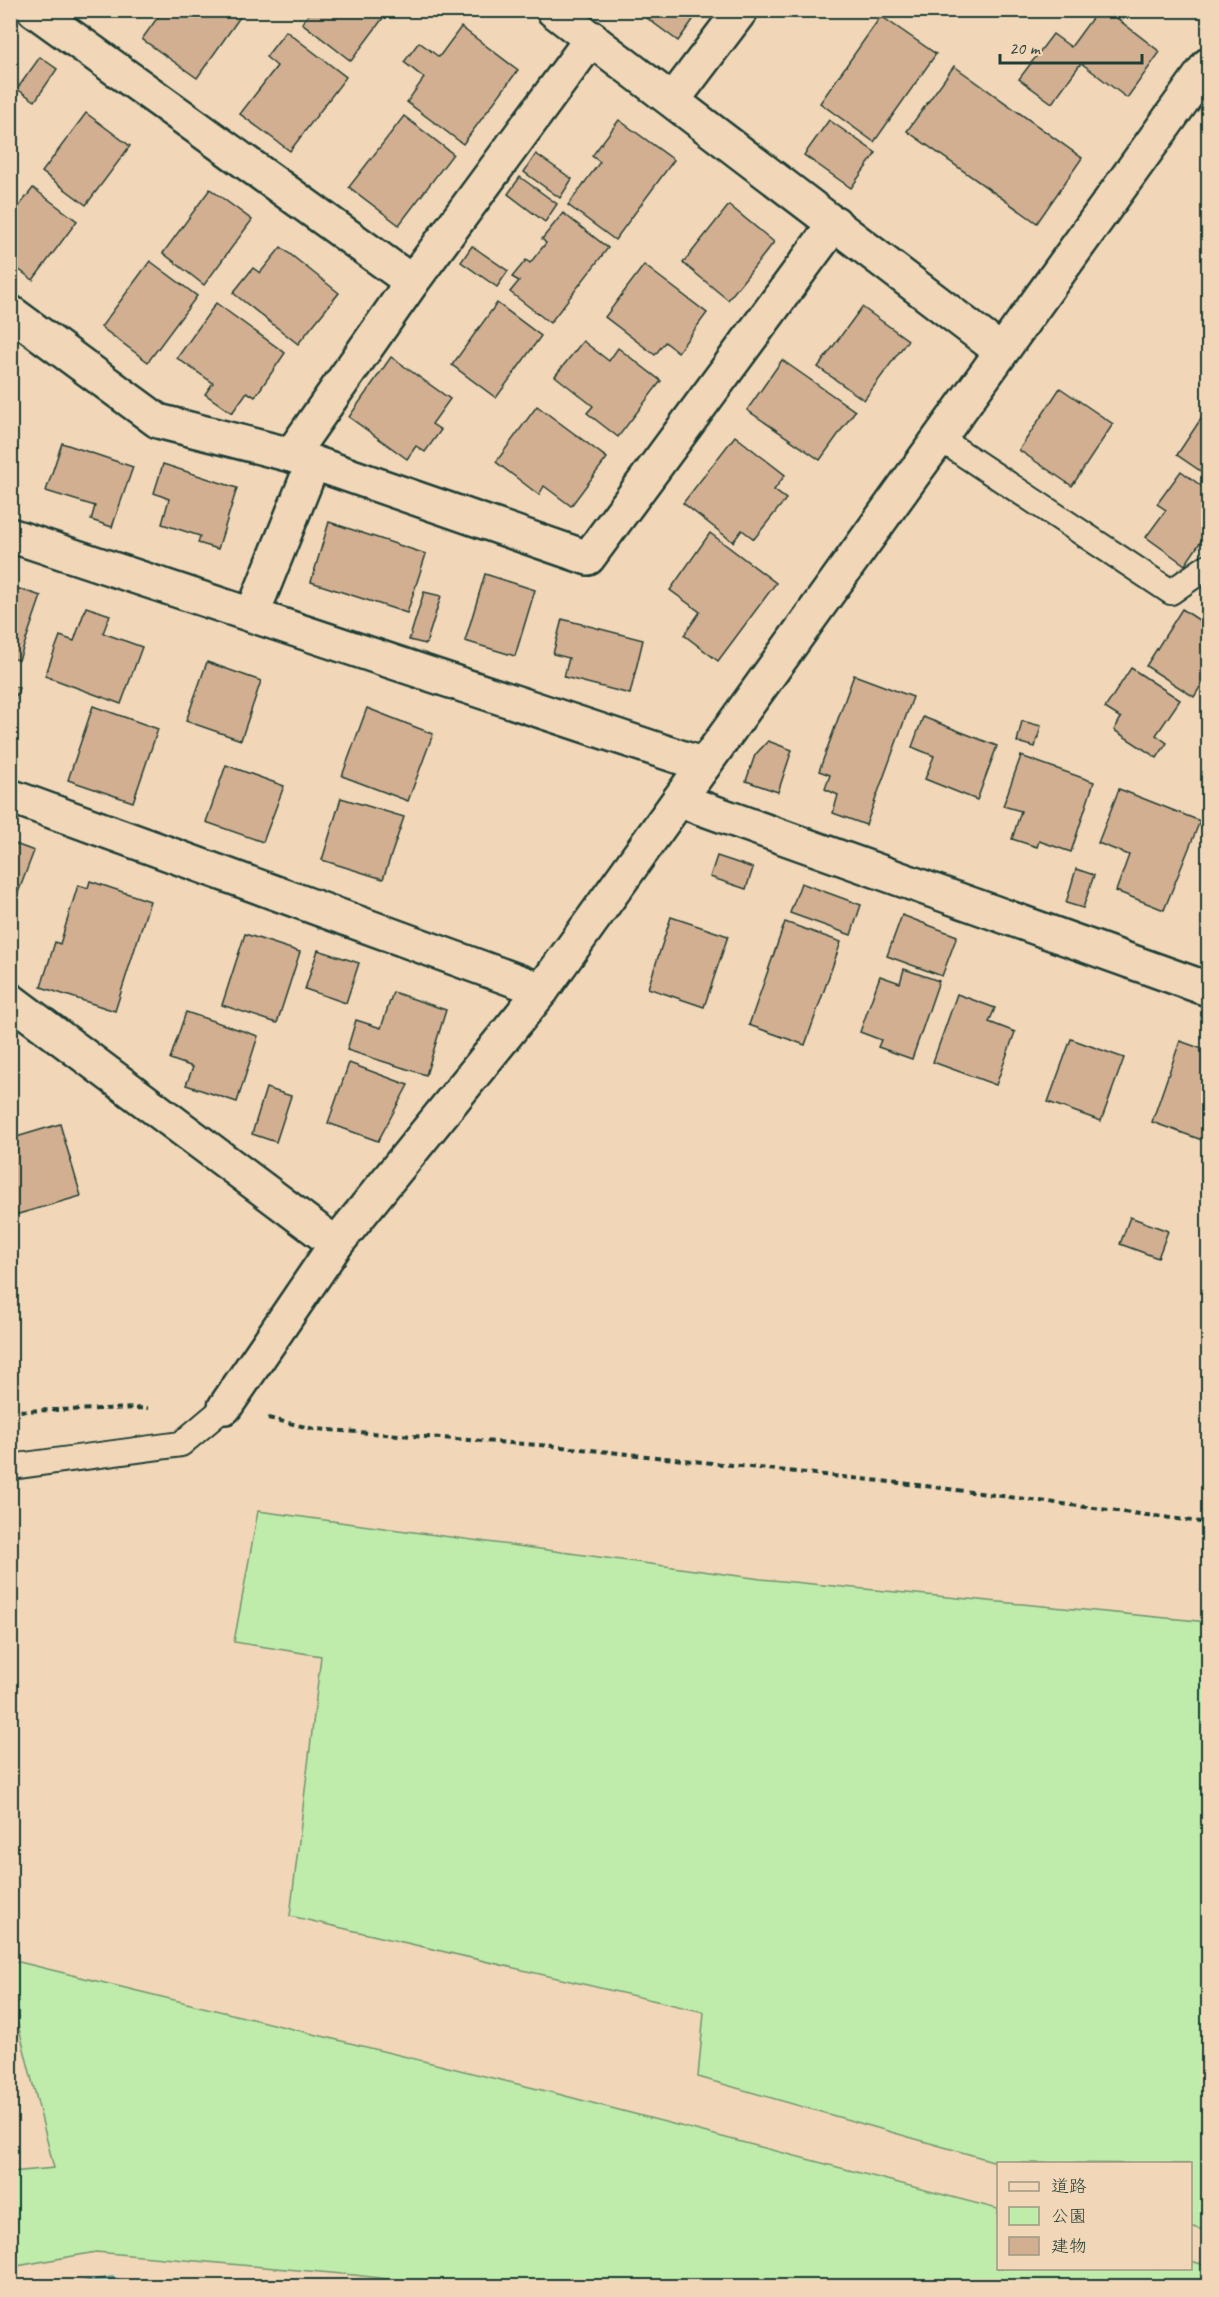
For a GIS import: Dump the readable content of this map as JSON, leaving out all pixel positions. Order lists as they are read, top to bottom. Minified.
{"legend":["道路","公園","建物"],"scale_bar":"20 m"}
